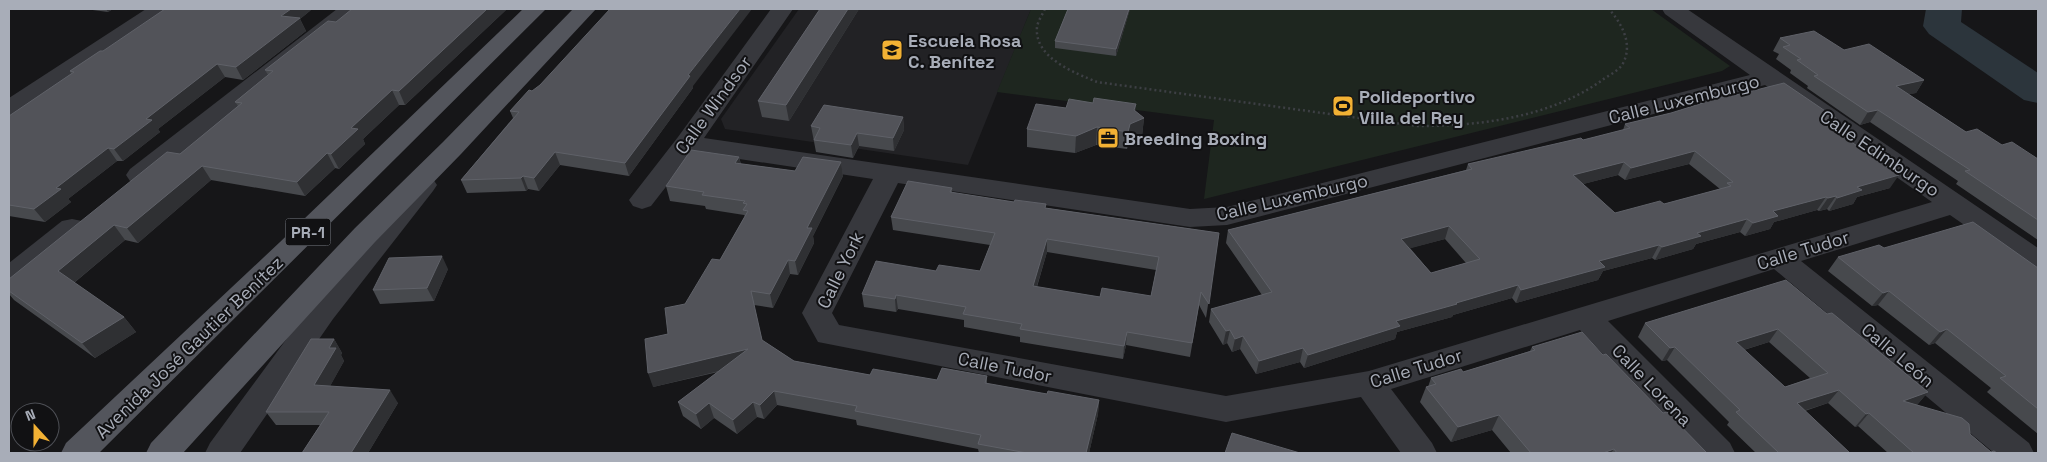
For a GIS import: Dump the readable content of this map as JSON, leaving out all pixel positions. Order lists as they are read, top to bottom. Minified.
{"streets":{"main road":["PR-1","Avenida José Gautier Benítez"],"street":["Calle Luxemburgo","Calle Windsor","Calle Edimburgo","Calle Tudor","Calle York","Calle León","Calle Lorena"]},"crossings":[["Calle Luxemburgo","Calle Windsor"],["Calle Luxemburgo","Calle Edimburgo"],["Calle Luxemburgo","Calle York"],["Calle Edimburgo","Calle Tudor"],["Calle Tudor","Calle York"],["Calle Tudor","Calle León"],["Calle Tudor","Calle Lorena"]],"places":{"school or university":["Escuela Rosa C. Benítez"],"sports":["Polideportivo Villa del Rey"],"office":["Breeding Boxing"]},"north":"top"}
